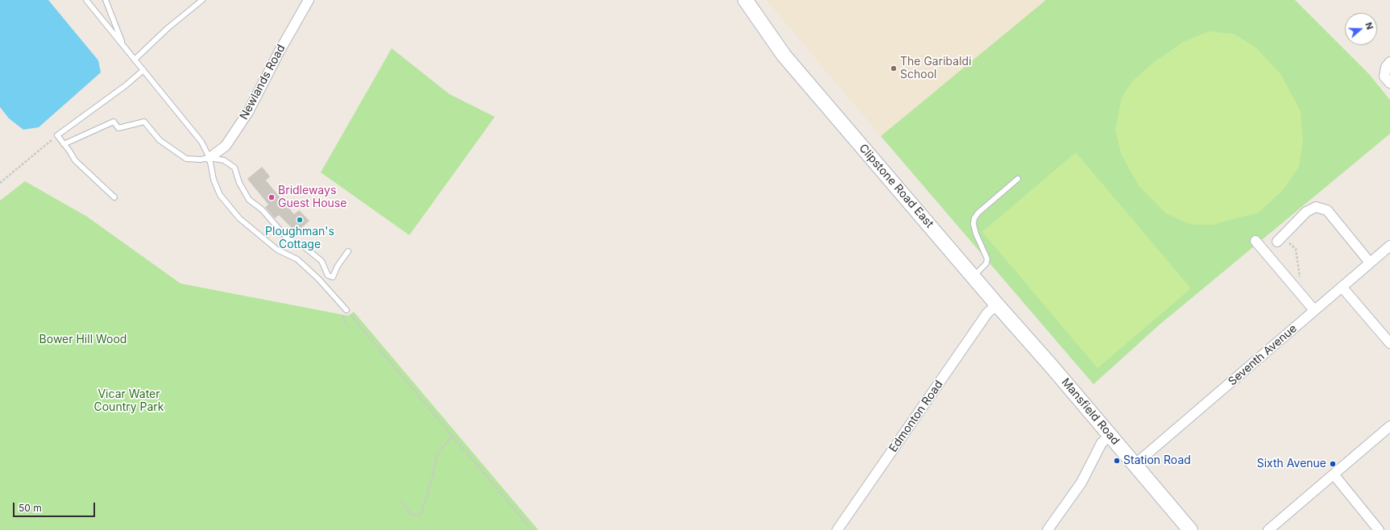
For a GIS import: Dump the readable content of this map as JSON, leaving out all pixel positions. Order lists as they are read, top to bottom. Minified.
{"streets":{"main road":["Clipstone Road East","Mansfield Road"],"street":["Newlands Road","Seventh Avenue","Edmonton Road"]},"crossings":[["Clipstone Road East","Mansfield Road"],["Clipstone Road East","Edmonton Road"],["Seventh Avenue","Mansfield Road"]],"parks":["Bower Hill Wood","Vicar Water Country Park"],"places":["The Garibaldi School","Bridleways Guest House","Ploughman's Cottage","Station Road","Sixth Avenue"],"scale_bar":"50 m","north":"right"}
